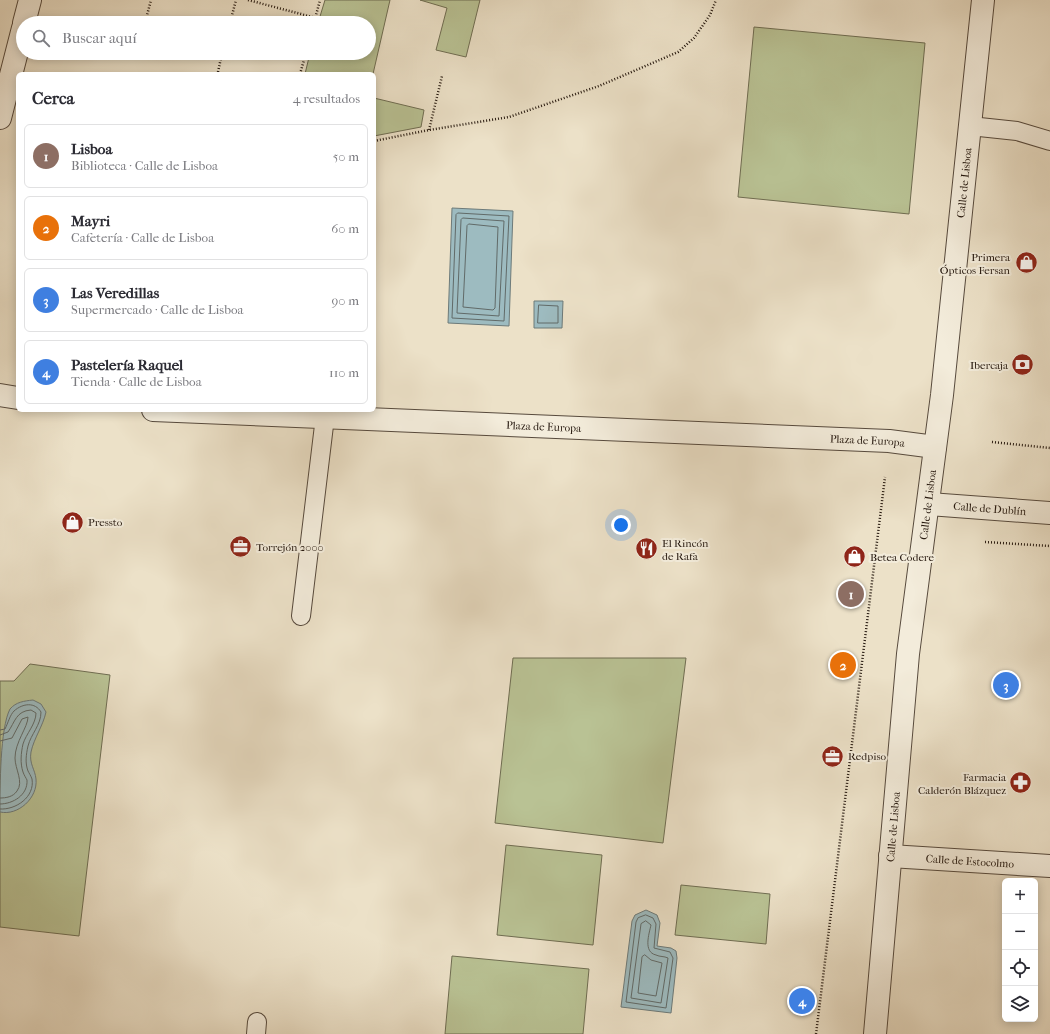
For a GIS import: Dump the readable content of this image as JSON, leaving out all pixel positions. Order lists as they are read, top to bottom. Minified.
{"streets":{"street":["Calle de Lisboa","Plaza de Europa","Calle de Dublín","Calle de Estocolmo"]},"crossings":[["Calle de Lisboa","Plaza de Europa"],["Calle de Lisboa","Calle de Dublín"],["Calle de Lisboa","Calle de Estocolmo"]],"places":{"shop":["Primera Ópticos Fersan","Pressto","Betea Codere"],"bank":["Ibercaja"],"office":["Torrejón 2000","Redpiso"],"restaurant":["El Rincón de Rafa"],"pharmacy":["Farmacia Calderón Blázquez"]},"page":{"search":"Buscar aquí","heading":["Cerca","4 resultados"],"list":[{"mark":"1","name":"Lisboa","note":"Biblioteca · Calle de Lisboa","value":"50 m"},{"mark":"2","name":"Mayri","note":"Cafetería · Calle de Lisboa","value":"60 m"},{"mark":"3","name":"Las Veredillas","note":"Supermercado · Calle de Lisboa","value":"90 m"},{"mark":"4","name":"Pastelería Raquel","note":"Tienda · Calle de Lisboa","value":"110 m"}],"pins":["1","2","3","4"],"map_buttons":["+","−"]}}
